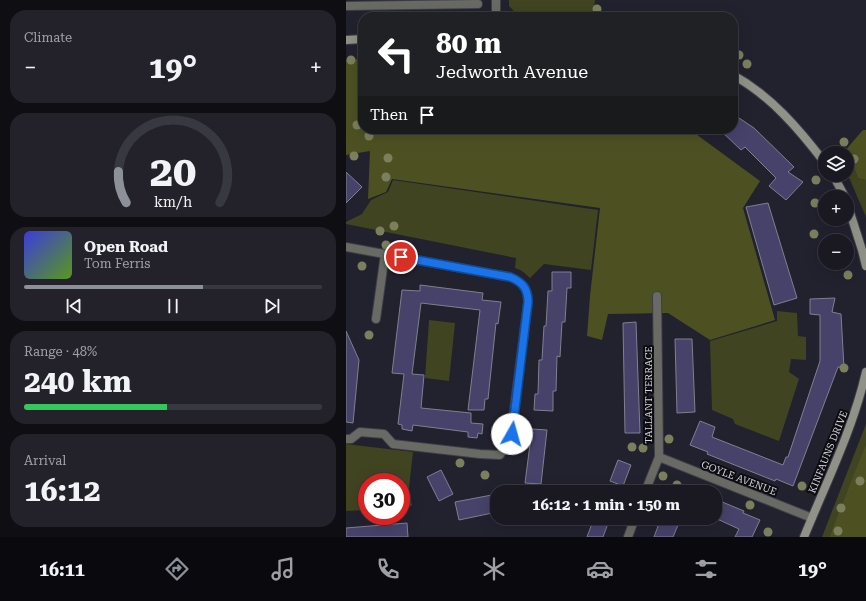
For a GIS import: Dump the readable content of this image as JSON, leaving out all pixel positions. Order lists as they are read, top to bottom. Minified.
{"streets":{"street":["TALLANT TERRACE","KINFAUNS DRIVE","GOYLE AVENUE"]},"crossings":[["TALLANT TERRACE","GOYLE AVENUE"],["KINFAUNS DRIVE","GOYLE AVENUE"]],"page":{"tile":["Climate",["Range · 48%","240 km"],["Arrival","16:12"]],"turn":["80 m","Jedworth Avenue"],"heat":["−","19°","+"],"then":"Then","map_buttons":["+","−"],"song":["Open Road","Tom Ferris"],"limit":"30","trip":"16:12 · 1 min · 150 m","tabs":["16:11","19°"],"gauge":["20","km/h"]}}
